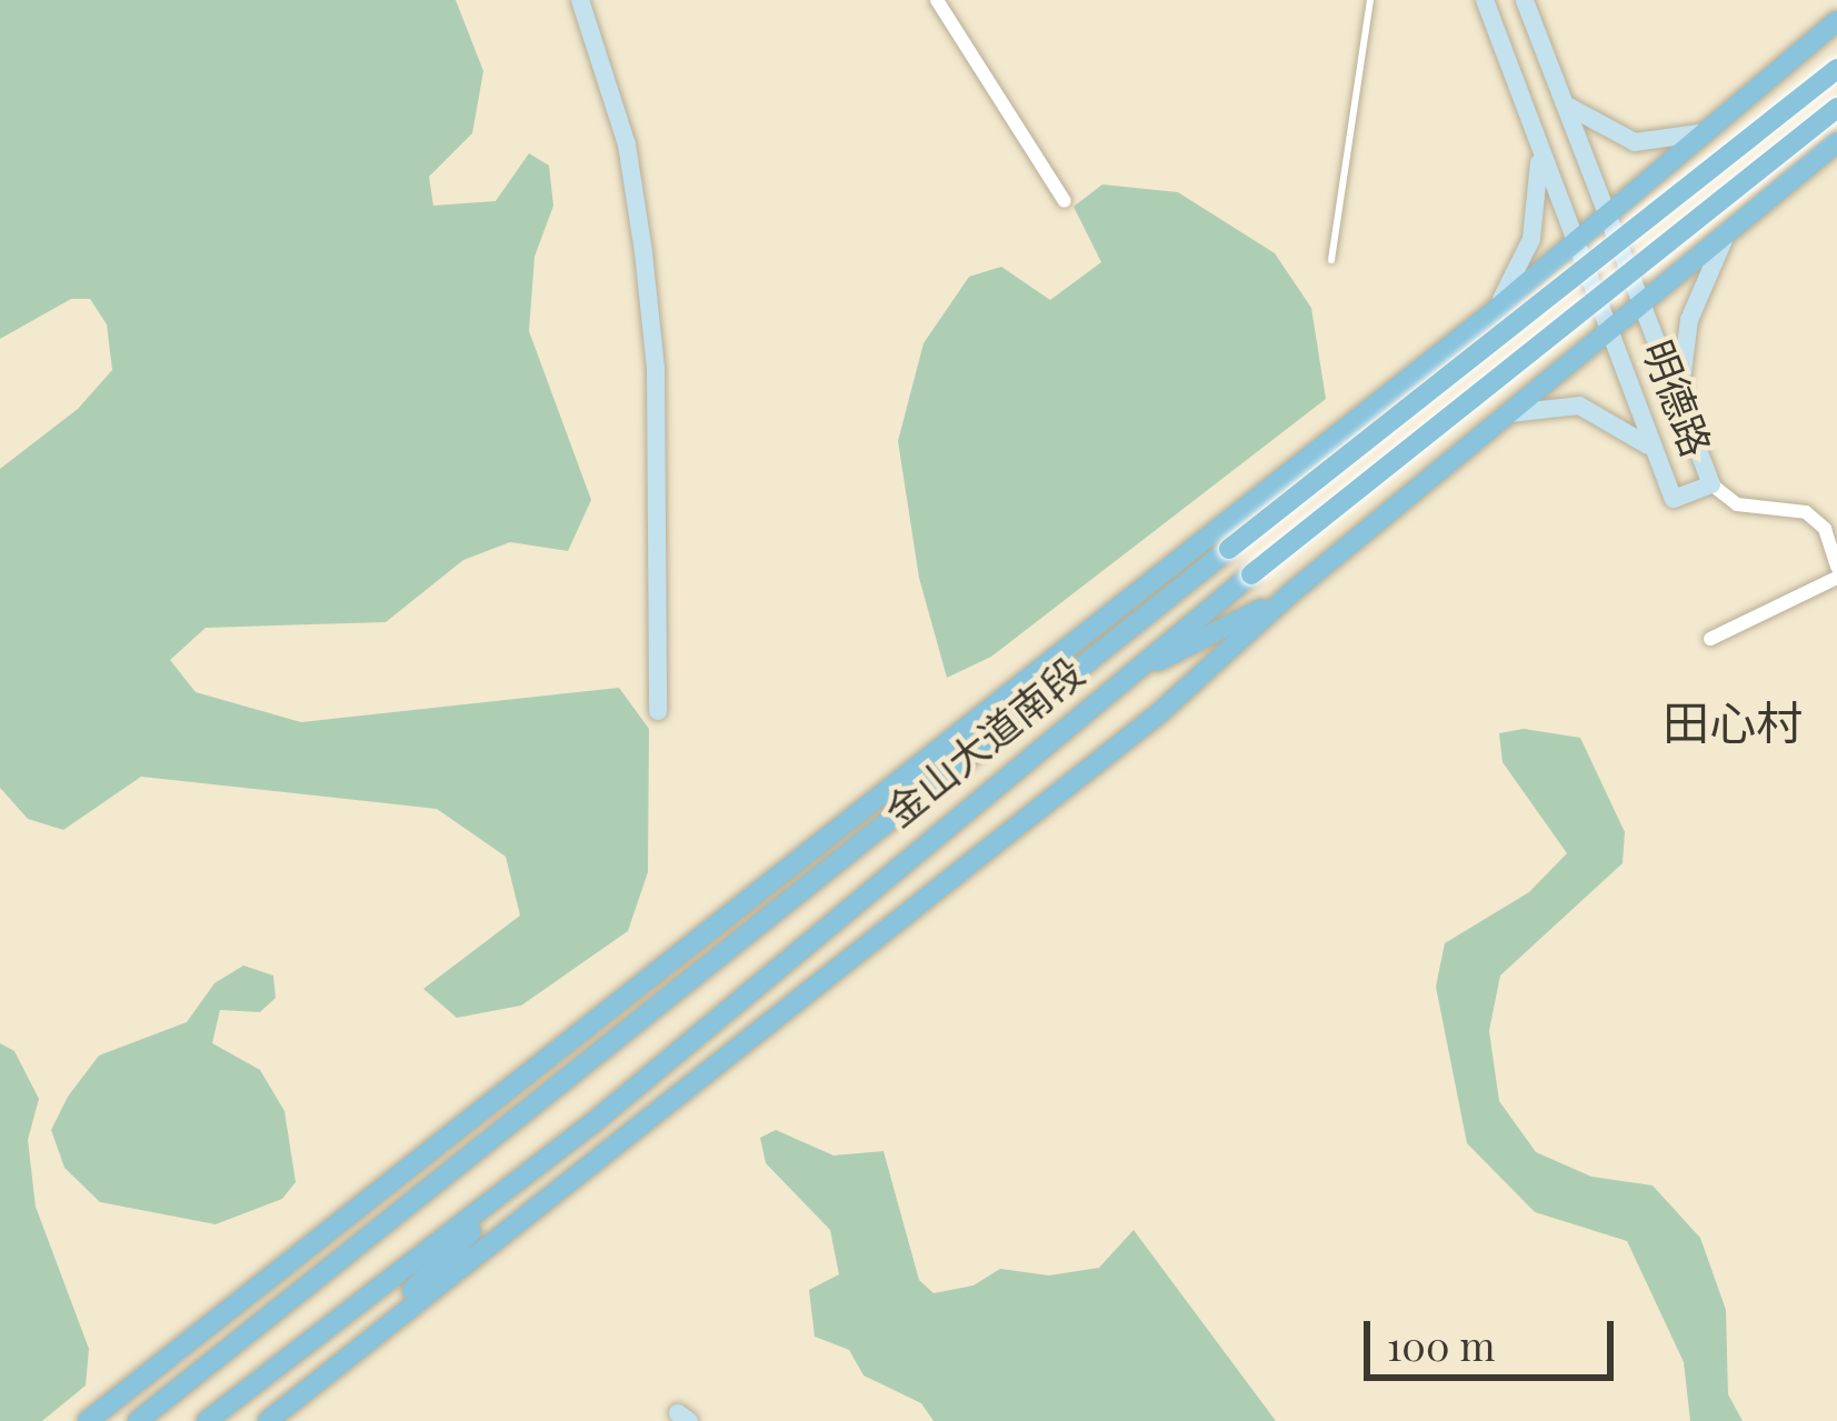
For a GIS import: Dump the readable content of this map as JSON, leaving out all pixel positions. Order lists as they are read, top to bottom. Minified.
{"streets":{"main road":["金山大道南段"],"street":["明德路"]},"districts":["田心村"],"scale_bar":"100 m"}
